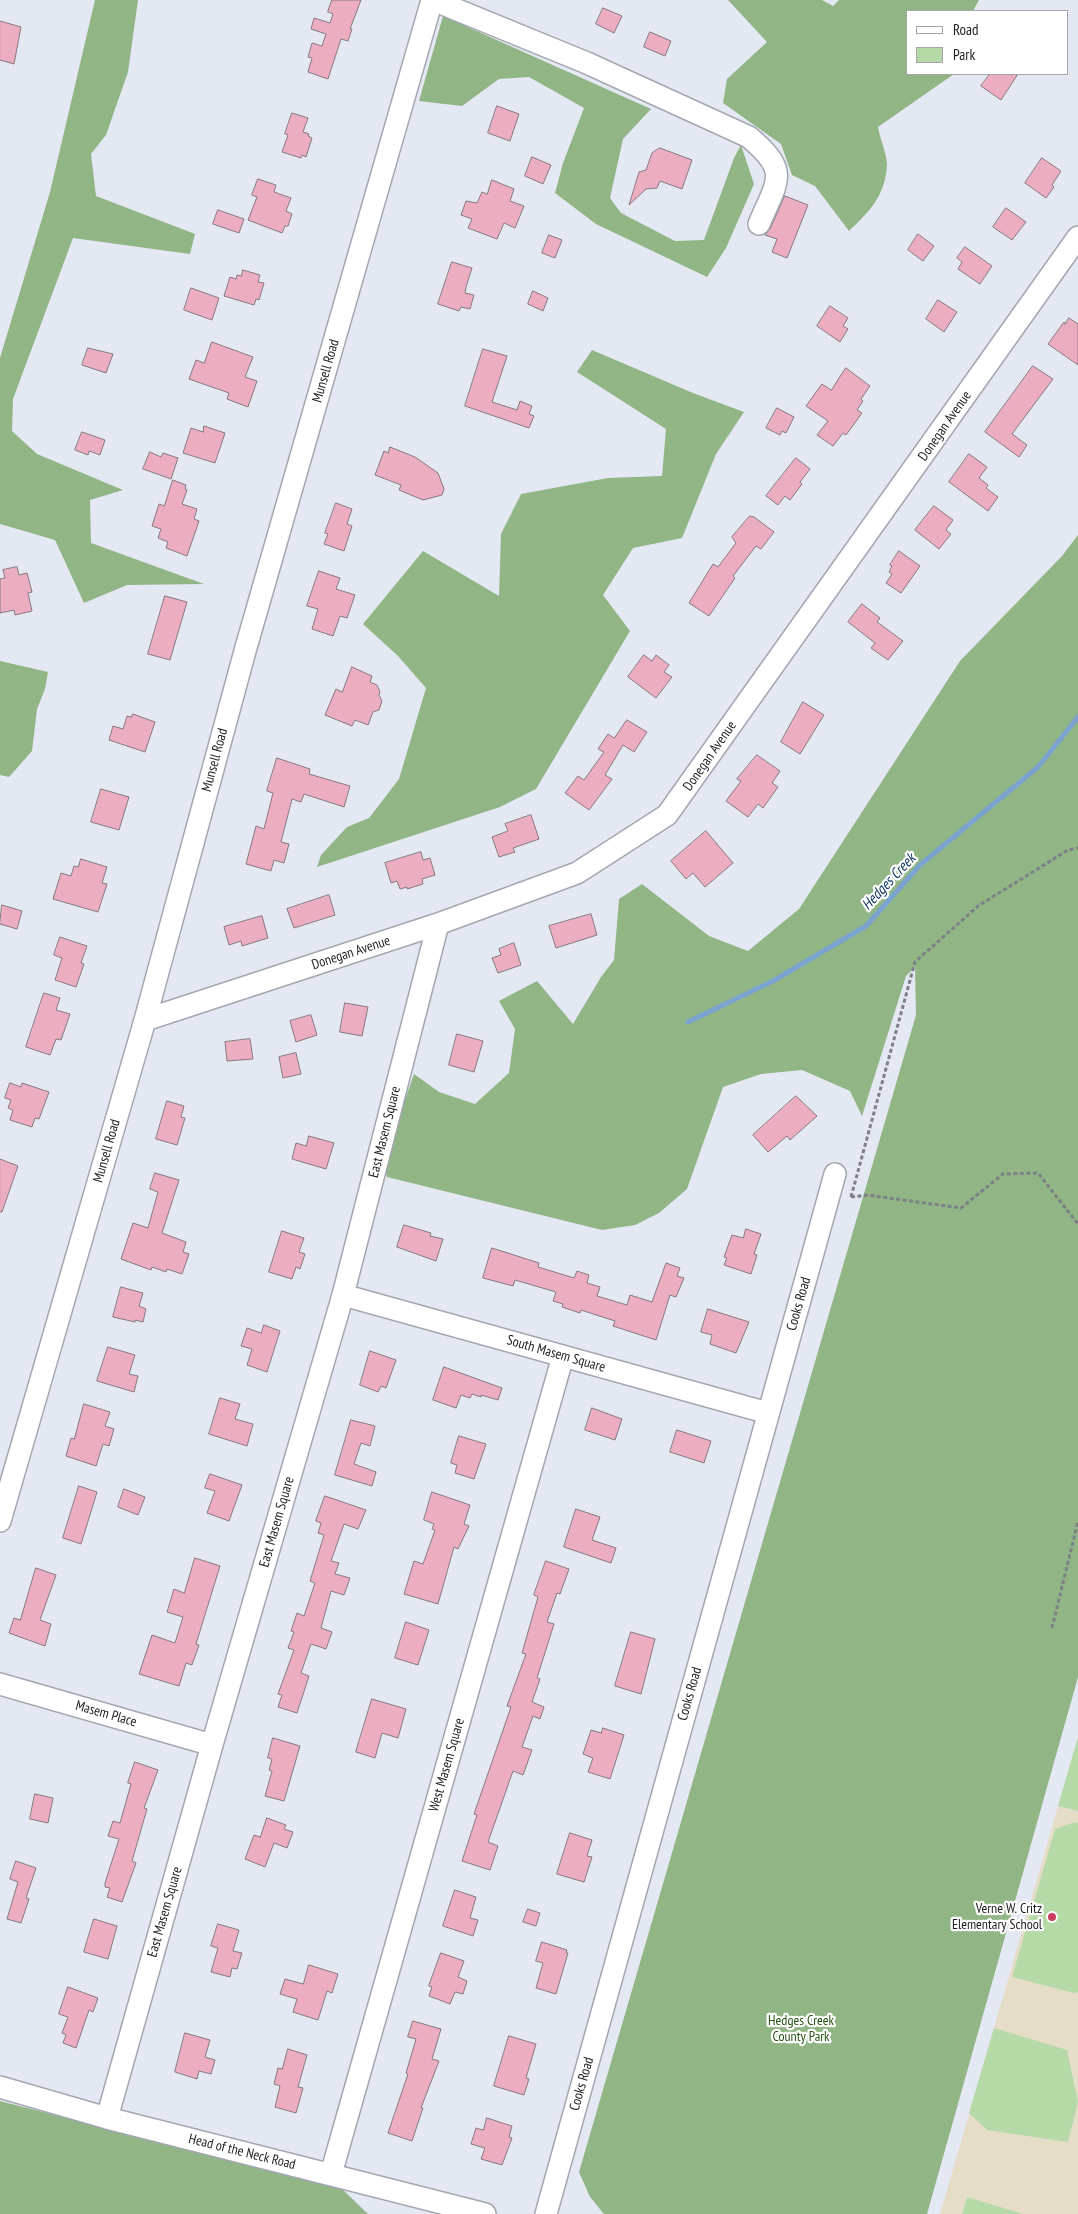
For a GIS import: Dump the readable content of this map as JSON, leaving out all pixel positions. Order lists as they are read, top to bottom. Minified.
{"streets":{"street":["Munsell Road","Donegan Avenue","East Masem Square","Cooks Road","South Masem Square","Masem Place","West Masem Square","Head of the Neck Road"]},"crossings":[["Munsell Road","Donegan Avenue"],["Donegan Avenue","East Masem Square"],["East Masem Square","South Masem Square"],["East Masem Square","Masem Place"],["East Masem Square","Head of the Neck Road"],["Cooks Road","South Masem Square"],["South Masem Square","West Masem Square"],["West Masem Square","Head of the Neck Road"]],"water":["Hedges Creek"],"parks":["Hedges Creek County Park"],"places":["Verne W. Critz Elementary School"],"legend":["Road","Park"]}
